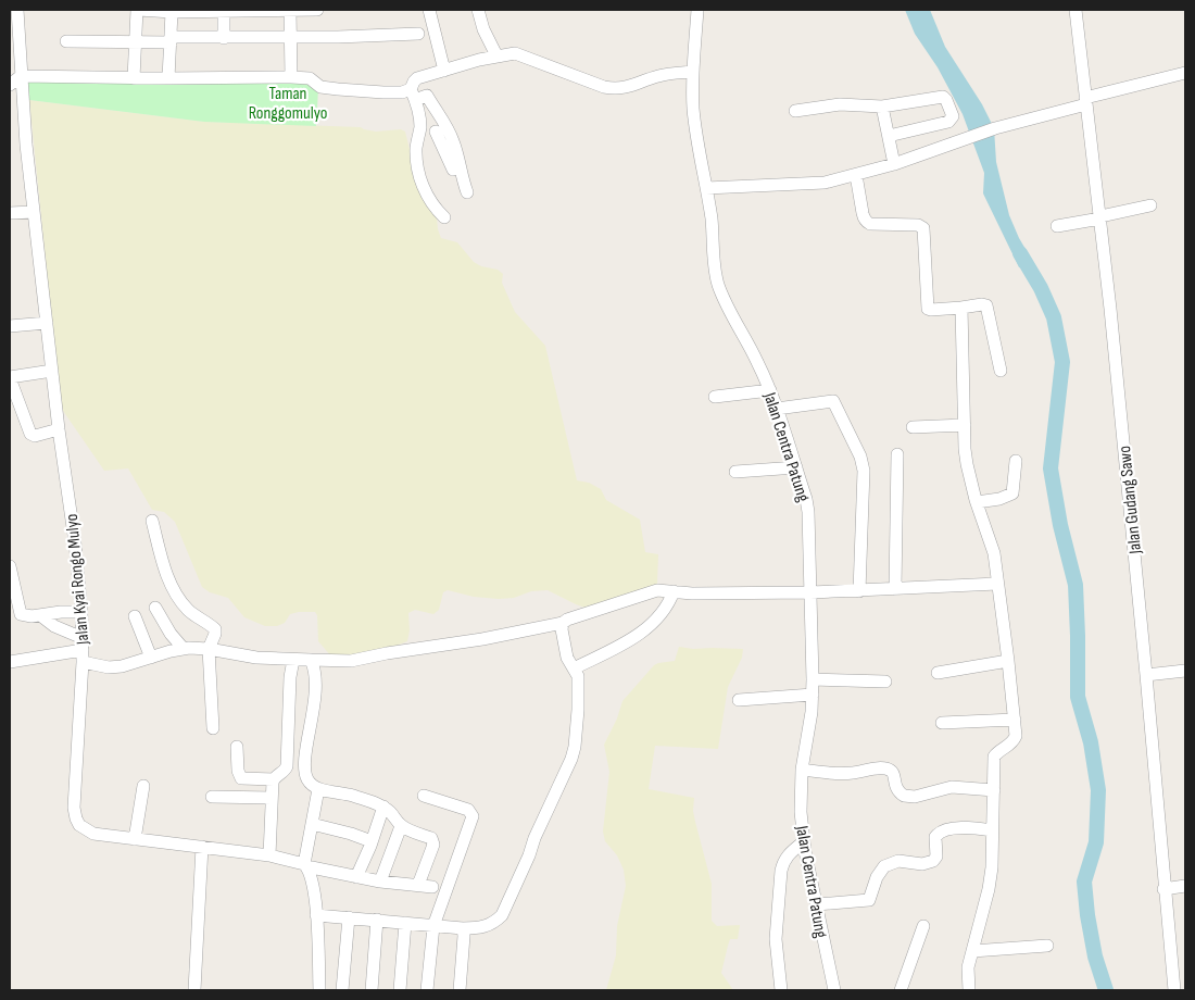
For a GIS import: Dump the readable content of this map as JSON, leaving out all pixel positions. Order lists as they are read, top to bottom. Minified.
{"streets":{"street":["Jalan Centra Patung","Jalan Gudang Sawo","Jalan Kyai Rongo Mulyo"]},"parks":["Taman Ronggomulyo"]}
